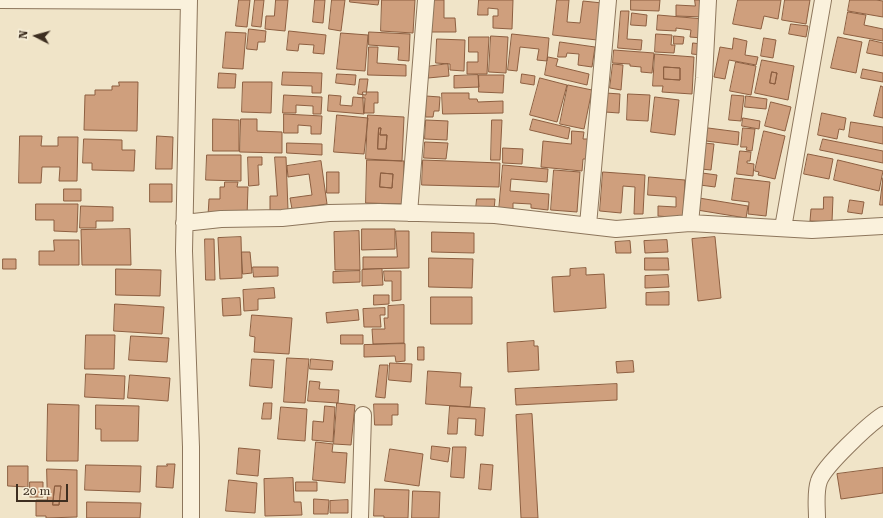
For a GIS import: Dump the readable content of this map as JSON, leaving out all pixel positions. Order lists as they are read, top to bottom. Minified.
{"scale_bar":"20 m","north":"left"}
